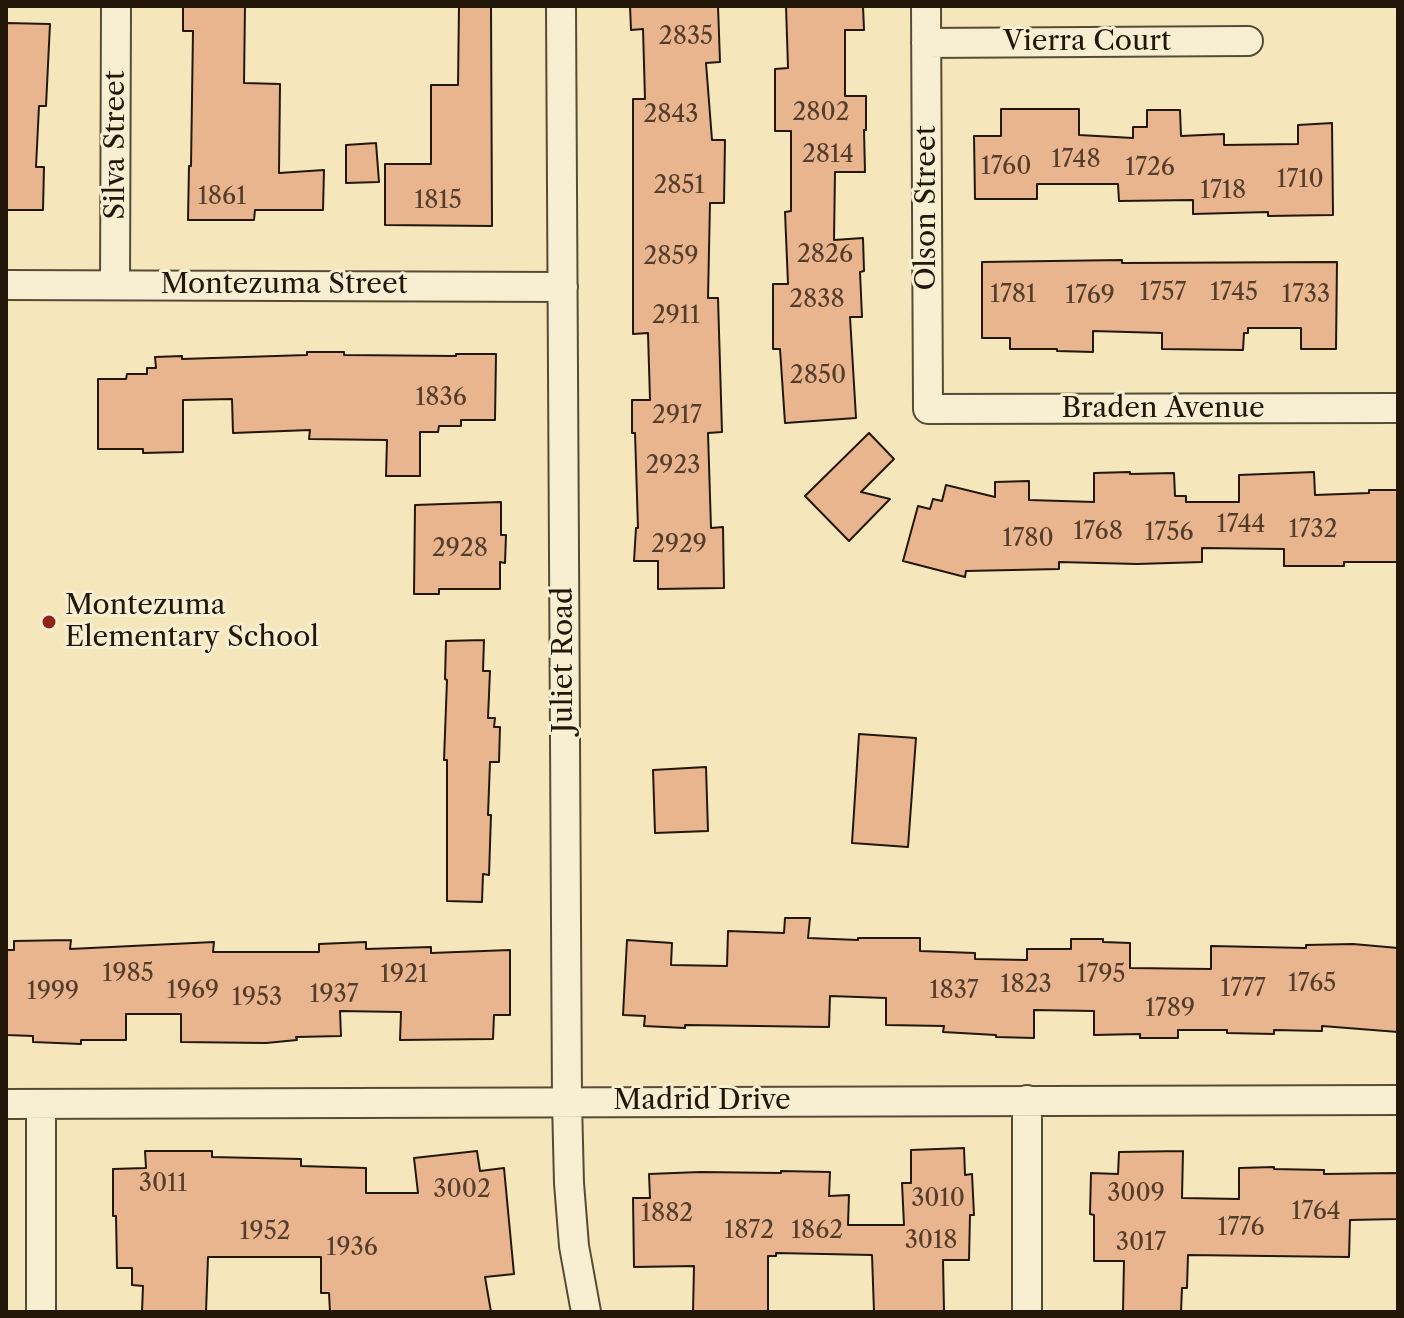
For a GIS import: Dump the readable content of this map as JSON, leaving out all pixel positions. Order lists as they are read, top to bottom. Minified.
{"streets":{"street":["Vierra Court","Silva Street","Olson Street","Montezuma Street","Braden Avenue","Juliet Road","Madrid Drive"]},"crossings":[["Vierra Court","Olson Street"],["Silva Street","Montezuma Street"],["Olson Street","Braden Avenue"],["Montezuma Street","Juliet Road"],["Juliet Road","Madrid Drive"]],"places":["Montezuma Elementary School"],"house_numbers":["2835","2802","2843","2814","1748","1760","1726","1710","2851","1718","1861","1815","2826","2859","1757","1745","1781","1733","1769","2838","2911","2850","1836","2917","2923","1744","1732","1768","1756","1780","2929","2928","1985","1921","1795","1765","1823","1777","1969","1837","1999","1937","1953","1789","3011","3002","3009","3010","1764","1882","1776","1872","1862","1952","3018","3017","1936"]}
